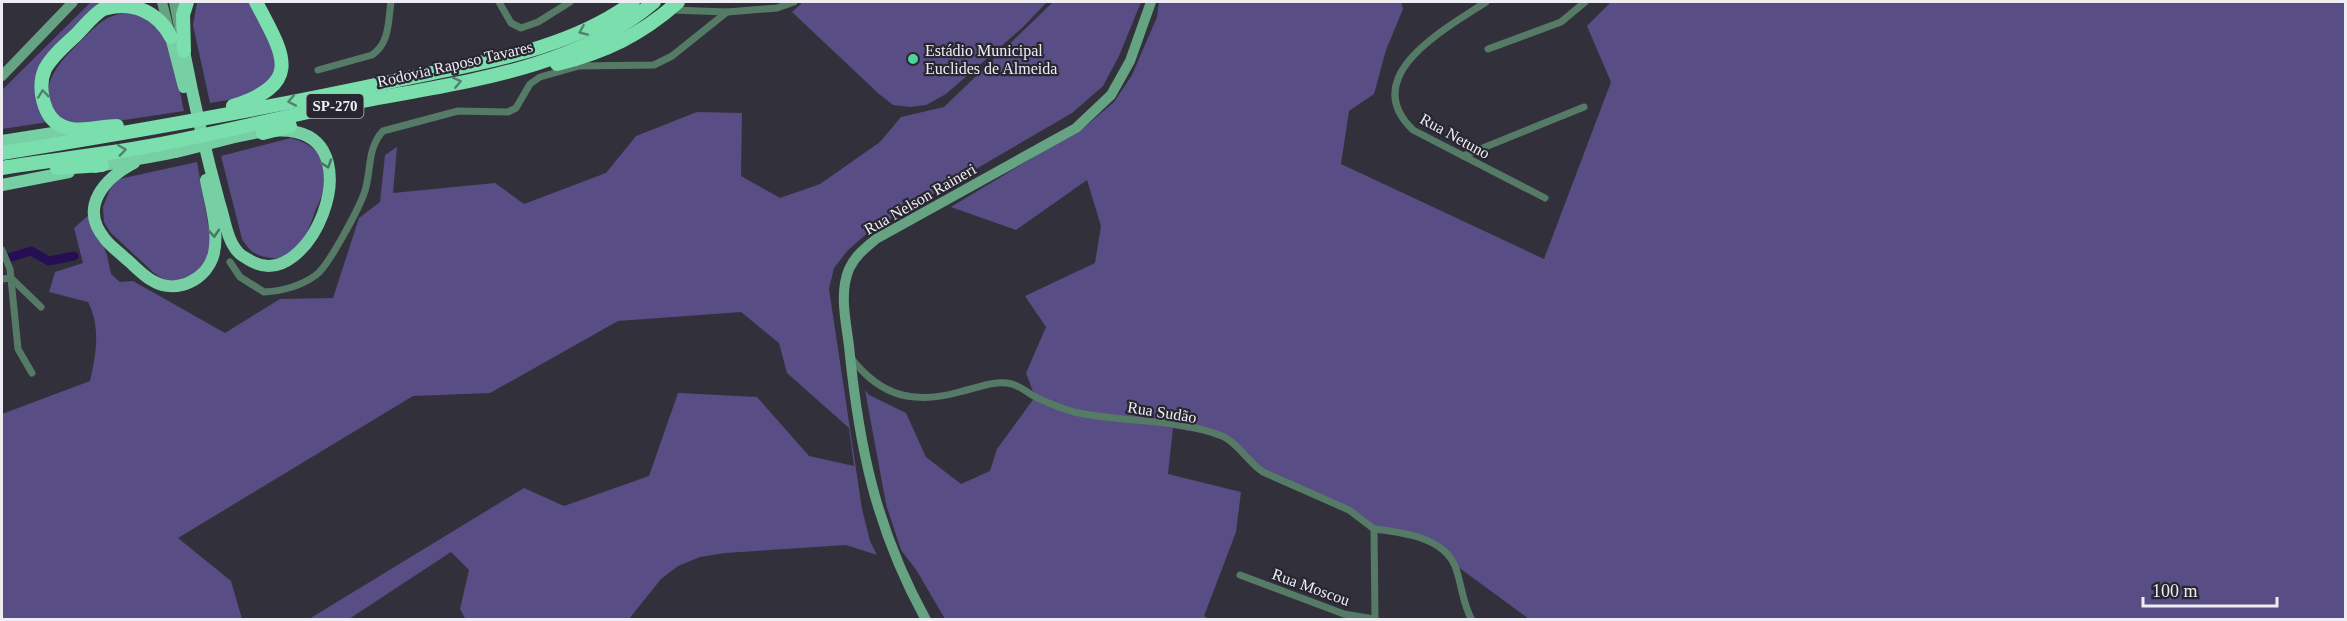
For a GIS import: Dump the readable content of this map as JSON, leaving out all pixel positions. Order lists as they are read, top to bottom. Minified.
{"streets":{"highway":["Rodovia Raposo Tavares","SP-270"],"main road":["Rua Nelson Raineri"],"street":["Rua Netuno","Rua Sudão","Rua Moscou"]},"crossings":[["Rua Nelson Raineri","Rua Sudão"]],"places":["Estádio Municipal Euclides de Almeida"],"scale_bar":"100 m"}
